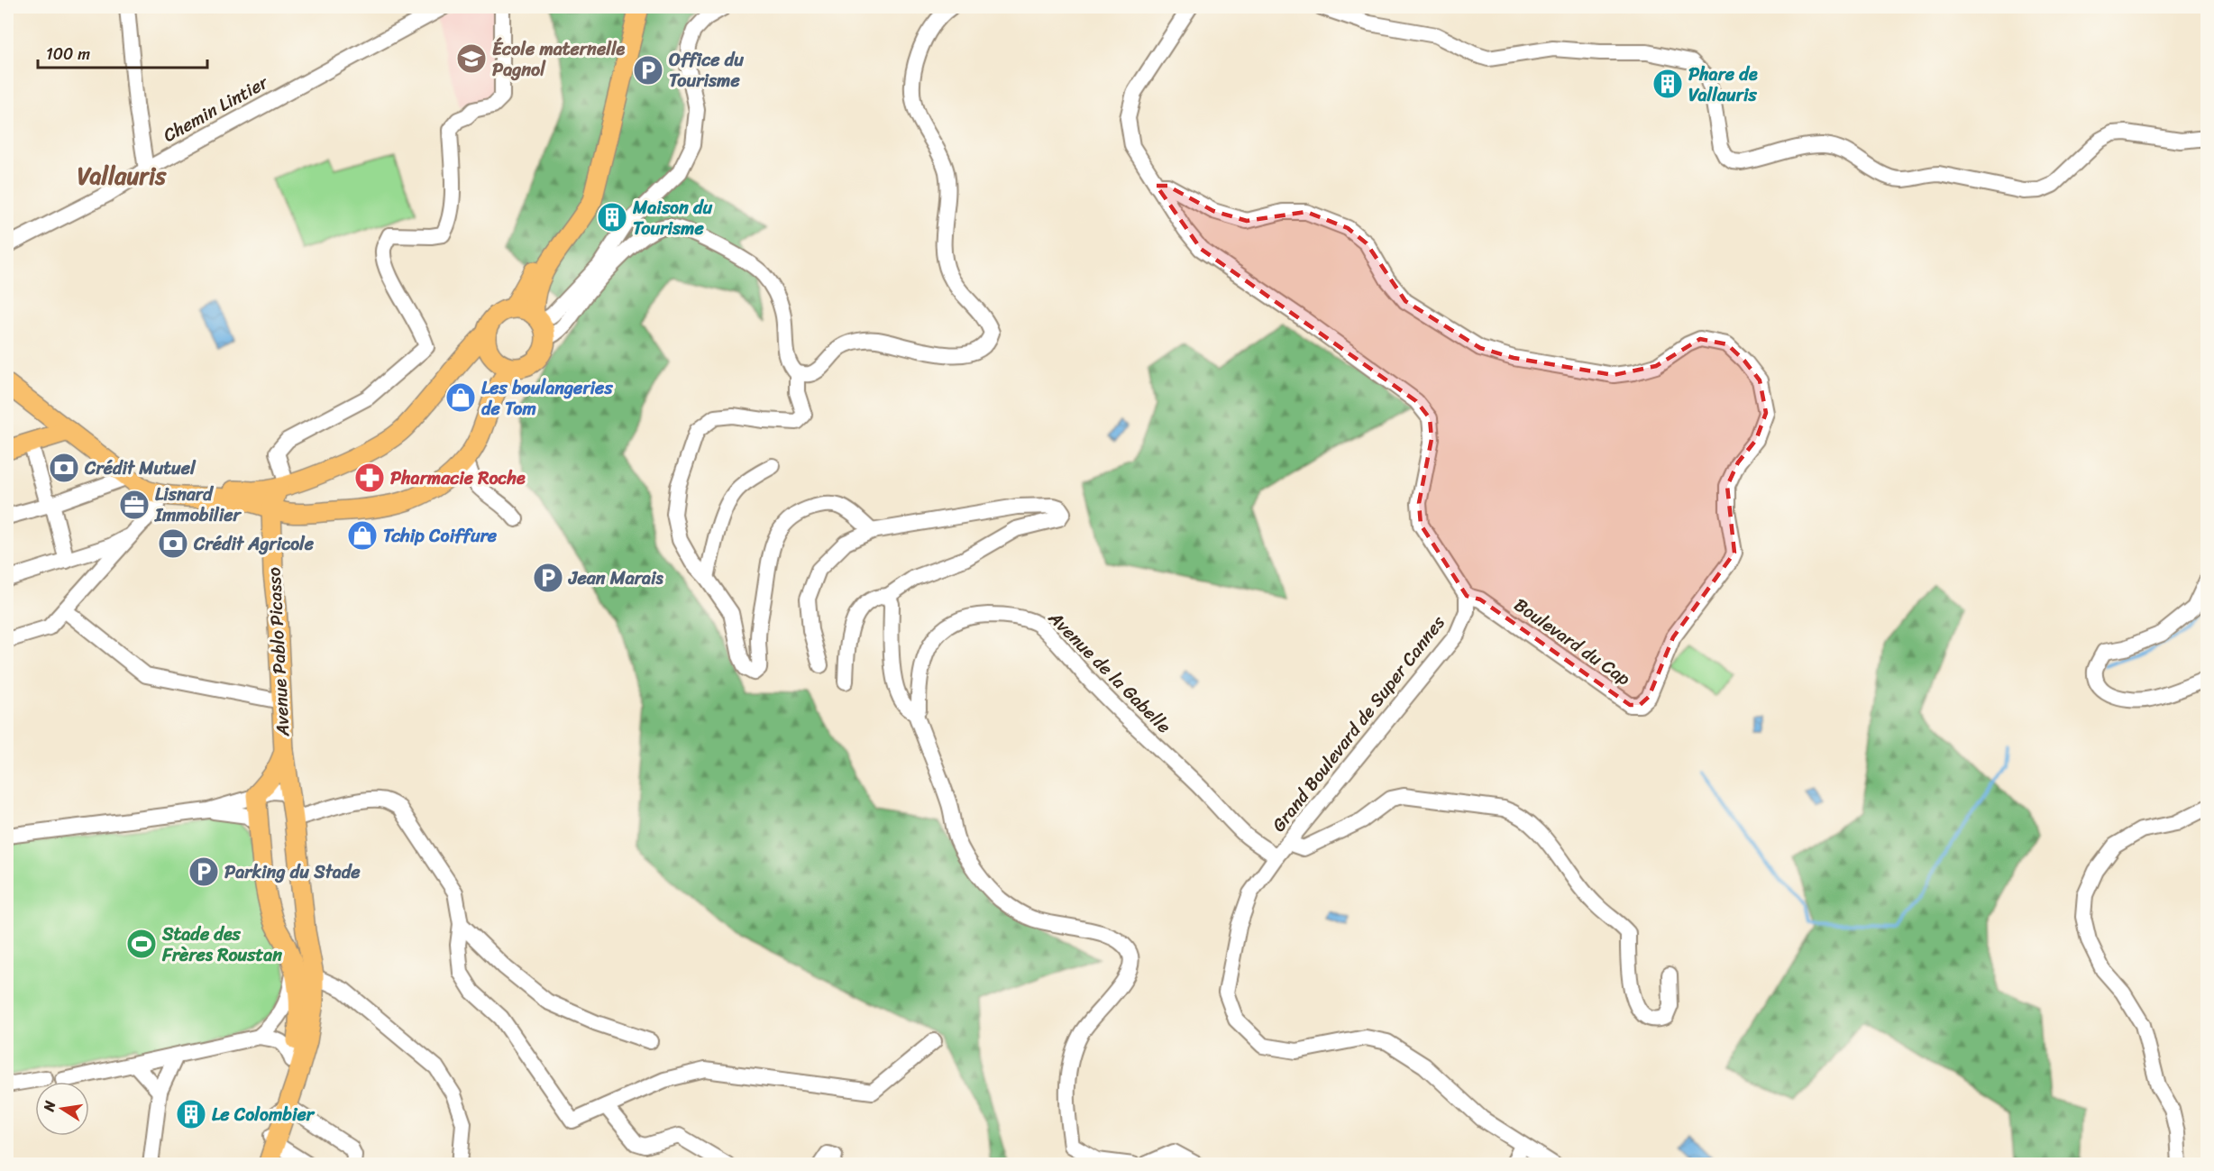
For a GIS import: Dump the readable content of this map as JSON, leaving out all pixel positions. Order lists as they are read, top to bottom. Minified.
{"streets":{"main road":["Avenue Pablo Picasso"],"street":["Chemin Lintier","Boulevard du Cap","Avenue de la Gabelle","Grand Boulevard de Super Cannes"]},"crossings":[["Boulevard du Cap","Grand Boulevard de Super Cannes"],["Avenue de la Gabelle","Grand Boulevard de Super Cannes"]],"districts":["Vallauris"],"places":{"school or university":["École maternelle Pagnol"],"parking":["Office du Tourisme","Jean Marais","Parking du Stade"],"building":["Phare de Vallauris","Maison du Tourisme","Le Colombier"],"shop":["Les boulangeries de Tom","Tchip Coiffure"],"bank":["Crédit Mutuel","Crédit Agricole"],"pharmacy":["Pharmacie Roche"],"office":["Lisnard Immobilier"],"sports":["Stade des Frères Roustan"]},"scale_bar":"100 m","north":"left"}
